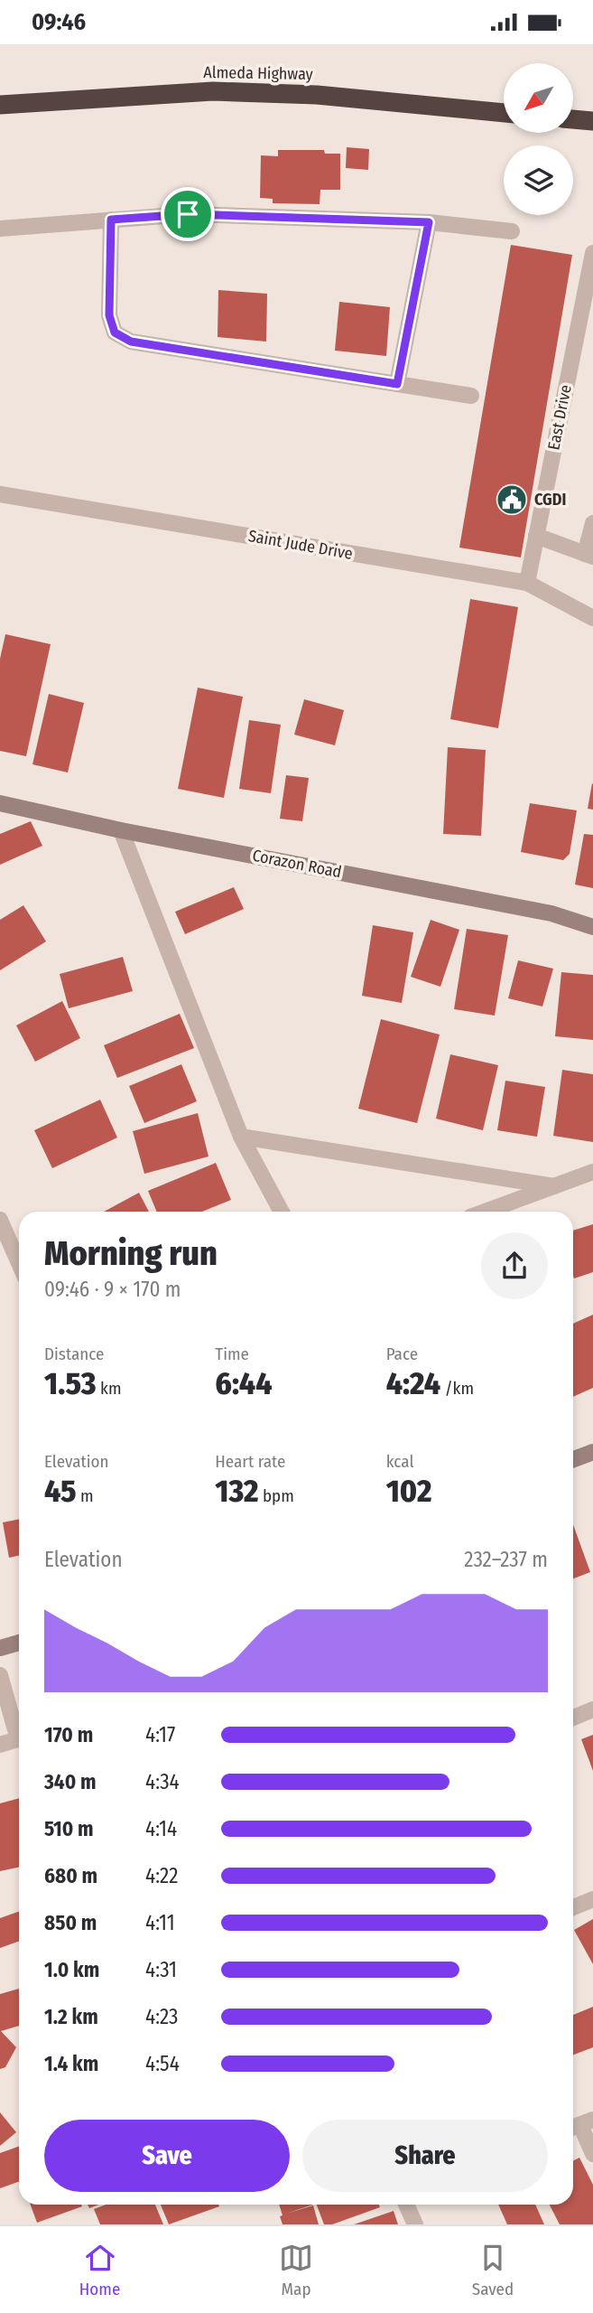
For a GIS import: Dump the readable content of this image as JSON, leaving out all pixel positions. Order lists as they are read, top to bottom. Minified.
{"streets":{"highway":["Almeda Highway"],"street":["East Drive","Saint Jude Drive","Corazon Road"]},"crossings":[["East Drive","Saint Jude Drive"]],"places":{"public building":["CGDI"]},"north":"bottom left","page":{"status":"09:46","heading":["Morning run","09:46 · 9 × 170 m"],"stats":[["Distance","1.53 km"],["Time","6:44"],["Pace","4:24 /km"],["Elevation","45 m"],["Heart rate","132 bpm"],["kcal","102"]],"chart":["Elevation","232–237 m"],"list":[{"name":"170 m","note":"4:17"},{"name":"340 m","note":"4:34"},{"name":"510 m","note":"4:14"},{"name":"680 m","note":"4:22"},{"name":"850 m","note":"4:11"},{"name":"1.0 km","note":"4:31"},{"name":"1.2 km","note":"4:23"},{"name":"1.4 km","note":"4:54"}],"buttons":["Save","Share"],"tabs":["Home","Map","Saved"]}}
